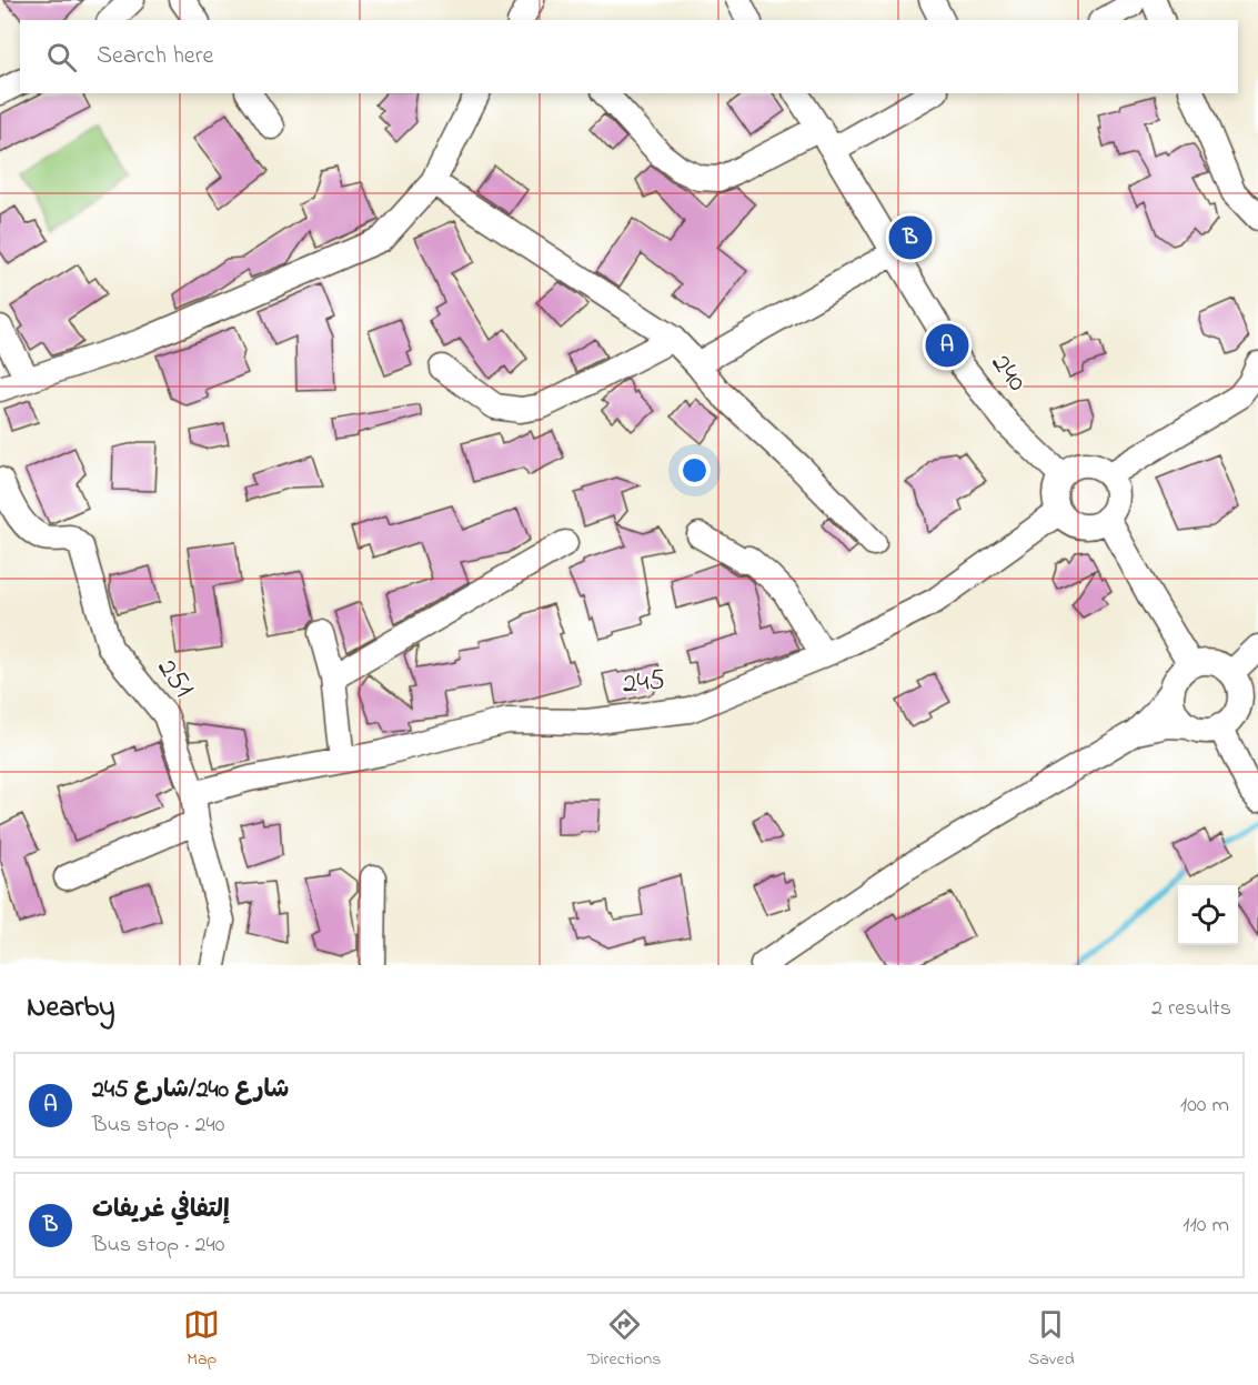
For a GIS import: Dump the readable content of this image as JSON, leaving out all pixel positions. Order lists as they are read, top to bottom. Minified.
{"streets":{"street":["240","251","245"]},"crossings":[["240","245"],["251","245"]],"page":{"search":"Search here","pins":["B","A"],"heading":["Nearby","2 results"],"list":[{"mark":"A","name":"شارع 240/شارع 245","note":"Bus stop · 240","value":"100 m"},{"mark":"B","name":"إلتفافي غريفات","note":"Bus stop · 240","value":"110 m"}],"nav":["Map","Directions","Saved"]}}
